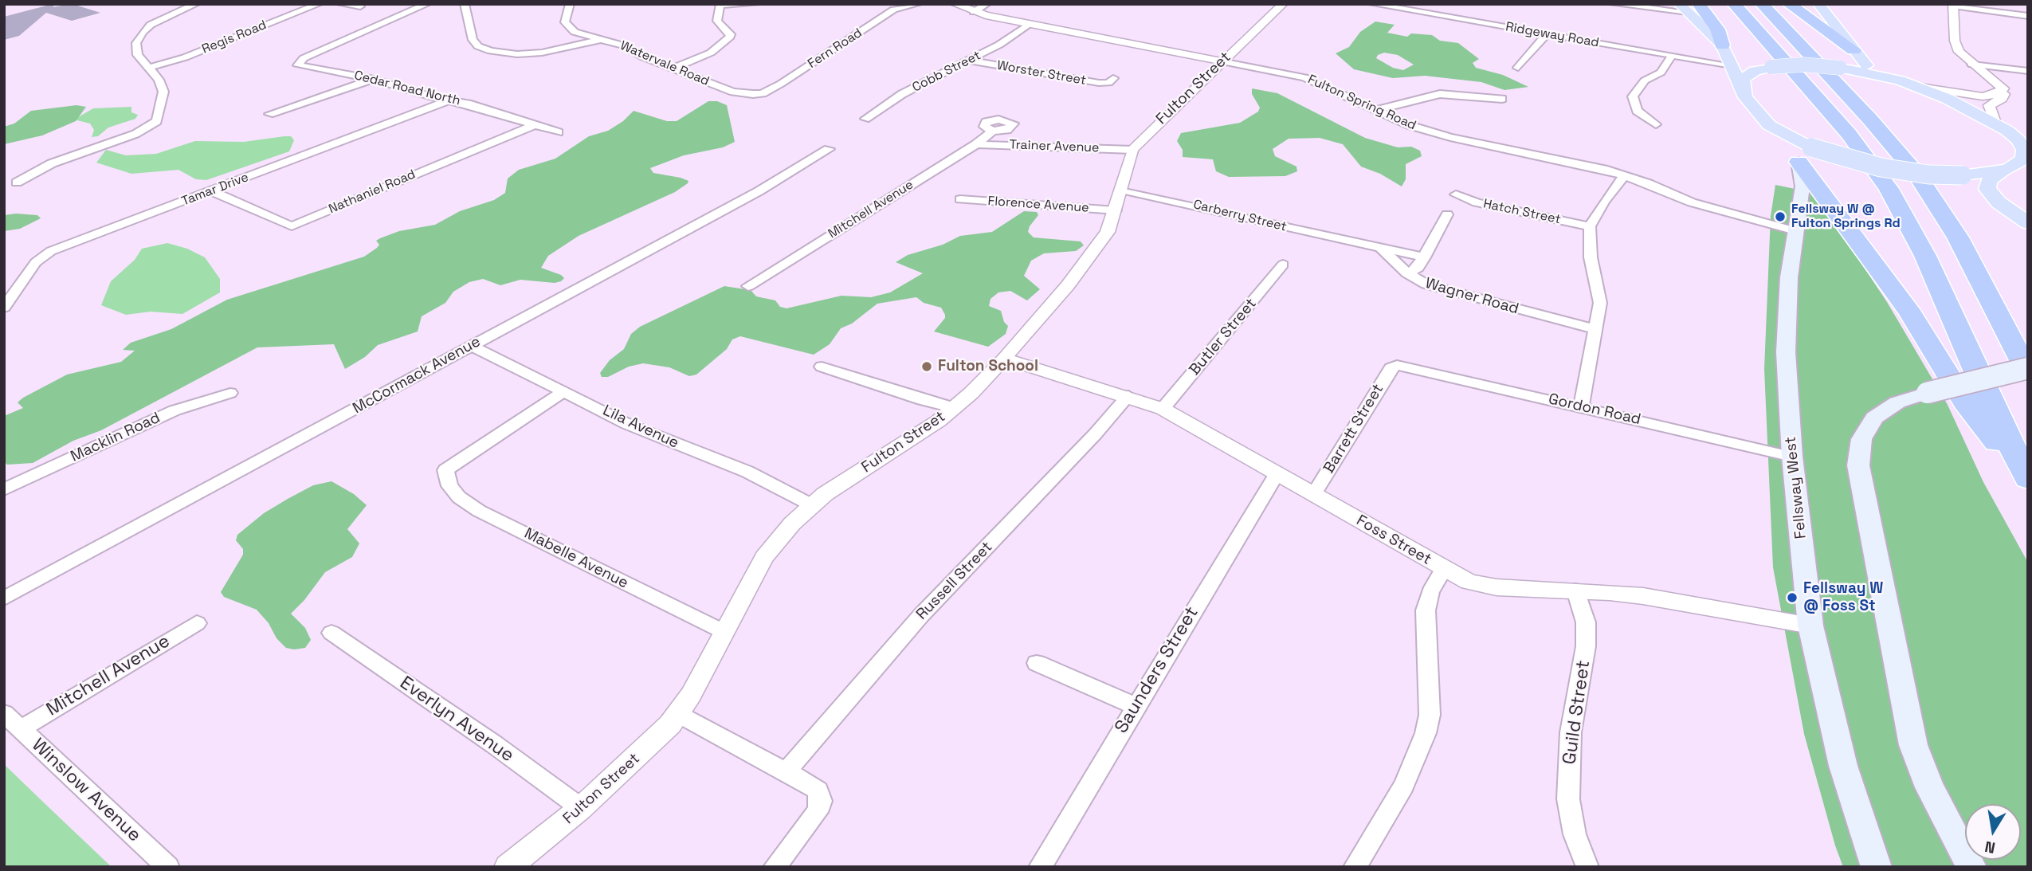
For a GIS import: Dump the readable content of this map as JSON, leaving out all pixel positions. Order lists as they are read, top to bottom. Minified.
{"streets":{"main road":["Fellsway West"],"street":["Ridgeway Road","Regis Road","Fern Road","Watervale Road","Cobb Street","Worster Street","Cedar Road North","Fulton Street","Fulton Spring Road","Trainer Avenue","Tamar Drive","Nathaniel Road","Florence Avenue","Mitchell Avenue","Hatch Street","Carberry Street","Wagner Road","Butler Street","McCormack Avenue","Gordon Road","Lila Avenue","Barrett Street","Macklin Road","Foss Street","Mabelle Avenue","Russell Street","Saunders Street","Guild Street","Everlyn Avenue","Winslow Avenue"]},"crossings":[["Fern Road","Watervale Road"],["Cobb Street","Worster Street"],["Cobb Street","Fulton Spring Road"],["Cedar Road North","Tamar Drive"],["Cedar Road North","Nathaniel Road"],["Fulton Street","Fulton Spring Road"],["Fulton Street","Trainer Avenue"],["Fulton Street","Florence Avenue"],["Fulton Street","Carberry Street"],["Fulton Street","Lila Avenue"],["Fulton Street","Foss Street"],["Fulton Street","Mabelle Avenue"],["Fulton Street","Everlyn Avenue"],["Fulton Spring Road","Fellsway West"],["Trainer Avenue","Mitchell Avenue"],["Tamar Drive","Nathaniel Road"],["Mitchell Avenue","Winslow Avenue"],["Carberry Street","Wagner Road"],["Butler Street","Foss Street"],["McCormack Avenue","Lila Avenue"],["Gordon Road","Barrett Street"],["Gordon Road","Fellsway West"],["Lila Avenue","Mabelle Avenue"],["Barrett Street","Foss Street"],["Fellsway West","Foss Street"],["Foss Street","Russell Street"],["Foss Street","Saunders Street"],["Foss Street","Guild Street"]],"places":["Fellsway W @ Fulton Springs Rd","Fulton School","Fellsway W @ Foss St"],"north":"bottom"}
